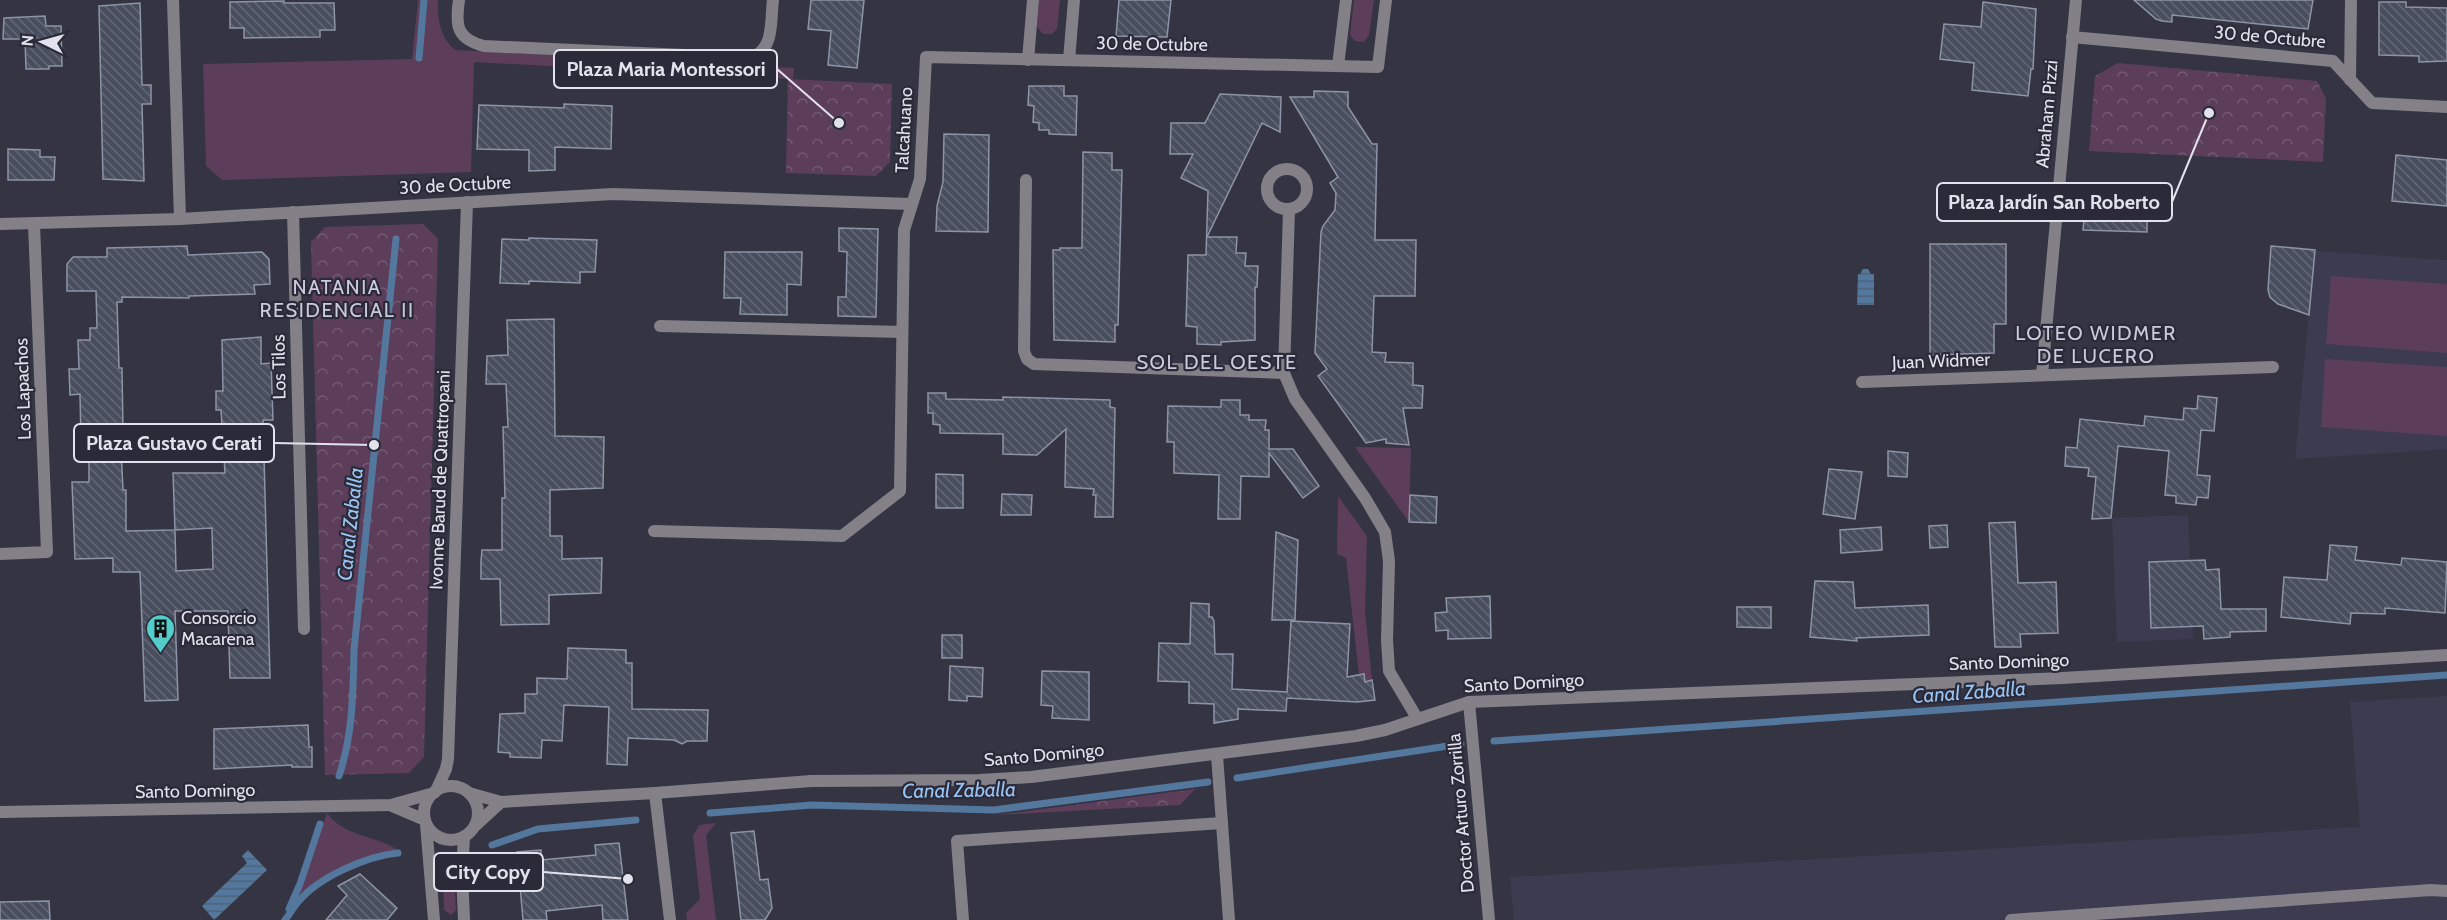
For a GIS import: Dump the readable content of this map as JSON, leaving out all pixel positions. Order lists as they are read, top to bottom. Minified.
{"streets":{"street":["30 de Octubre","Abraham Pizzi","Talcahuano","Juan Widmer","Los Tilos","Los Lapachos","Ivonne Barud de Quattropani","Santo Domingo","Doctor Arturo Zorrilla"]},"crossings":[["30 de Octubre","Abraham Pizzi"],["30 de Octubre","Talcahuano"],["30 de Octubre","Los Tilos"],["30 de Octubre","Los Lapachos"],["30 de Octubre","Ivonne Barud de Quattropani"],["Abraham Pizzi","Juan Widmer"],["Ivonne Barud de Quattropani","Santo Domingo"],["Santo Domingo","Doctor Arturo Zorrilla"]],"districts":["NATANIA RESIDENCIAL II","LOTEO WIDMER DE LUCERO","SOL DEL OESTE"],"water":["Canal Zaballa"],"places":{"other":["Plaza Jardín San Roberto","Plaza Maria Montessori","Plaza Gustavo Cerati","City Copy"],"building":["Consorcio Macarena"]},"north":"left"}
